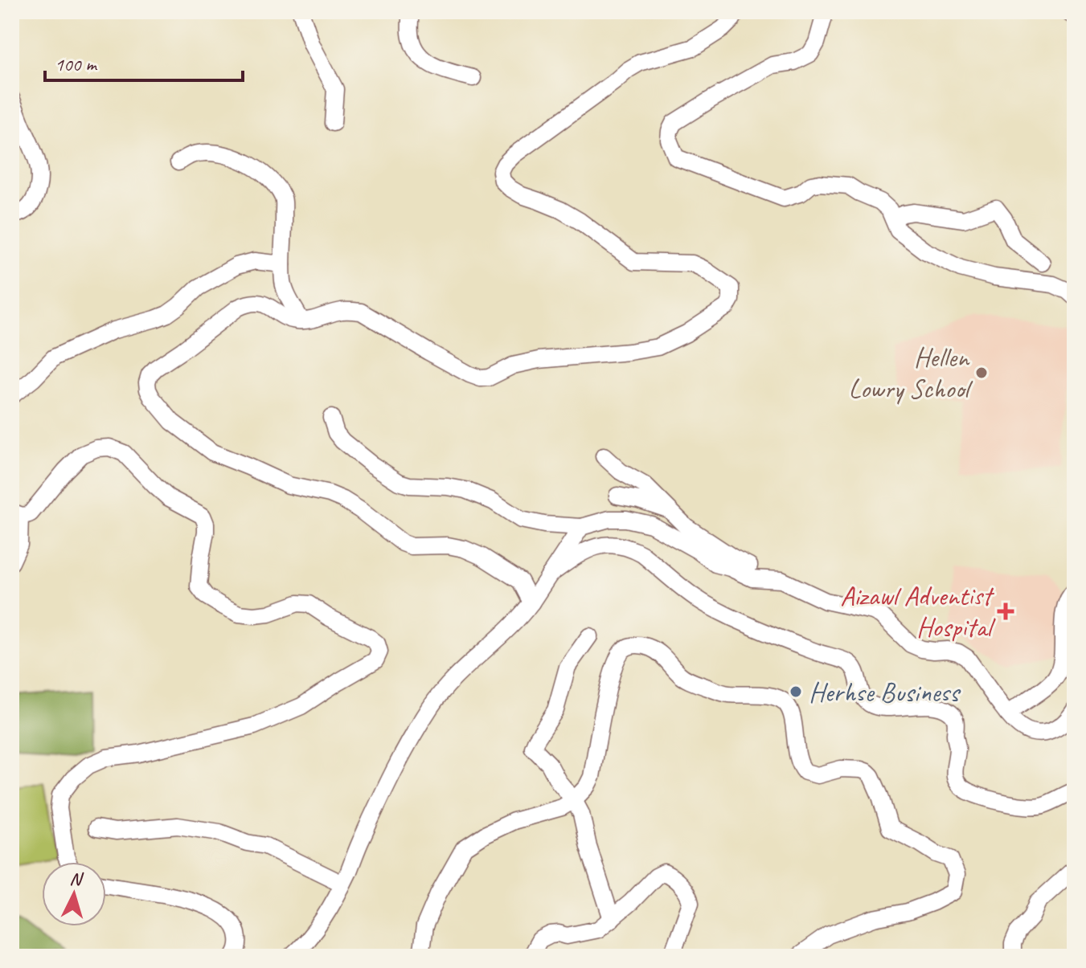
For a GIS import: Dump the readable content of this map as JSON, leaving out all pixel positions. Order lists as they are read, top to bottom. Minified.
{"places":{"other":["Hellen Lowry School","Herhse Business"],"health":["Aizawl Adventist Hospital"]},"scale_bar":"100 m","north":"top"}
